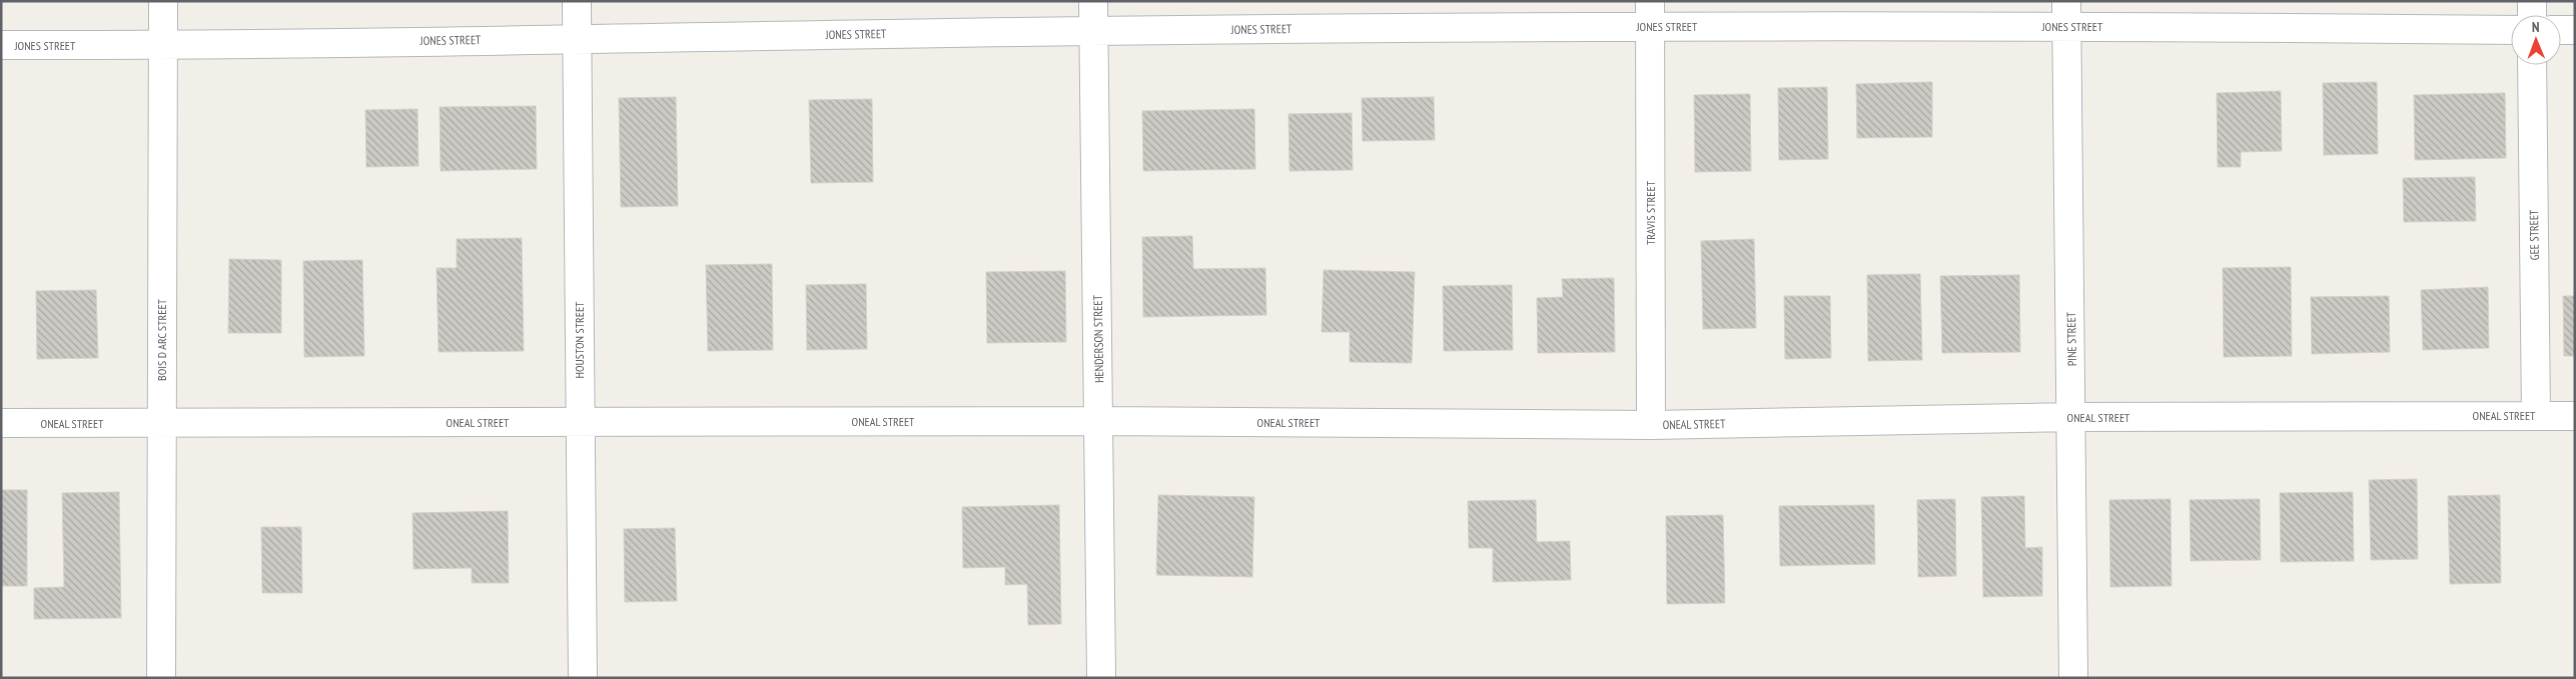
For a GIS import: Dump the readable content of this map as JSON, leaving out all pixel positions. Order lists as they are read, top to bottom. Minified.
{"streets":{"street":["JONES STREET","TRAVIS STREET","GEE STREET","HENDERSON STREET","PINE STREET","BOIS D ARC STREET","HOUSTON STREET","ONEAL STREET"]},"crossings":[["JONES STREET","TRAVIS STREET"],["JONES STREET","HENDERSON STREET"],["JONES STREET","PINE STREET"],["JONES STREET","BOIS D ARC STREET"],["JONES STREET","HOUSTON STREET"],["TRAVIS STREET","ONEAL STREET"],["GEE STREET","ONEAL STREET"],["HENDERSON STREET","ONEAL STREET"],["PINE STREET","ONEAL STREET"],["BOIS D ARC STREET","ONEAL STREET"],["HOUSTON STREET","ONEAL STREET"]],"north":"top"}
